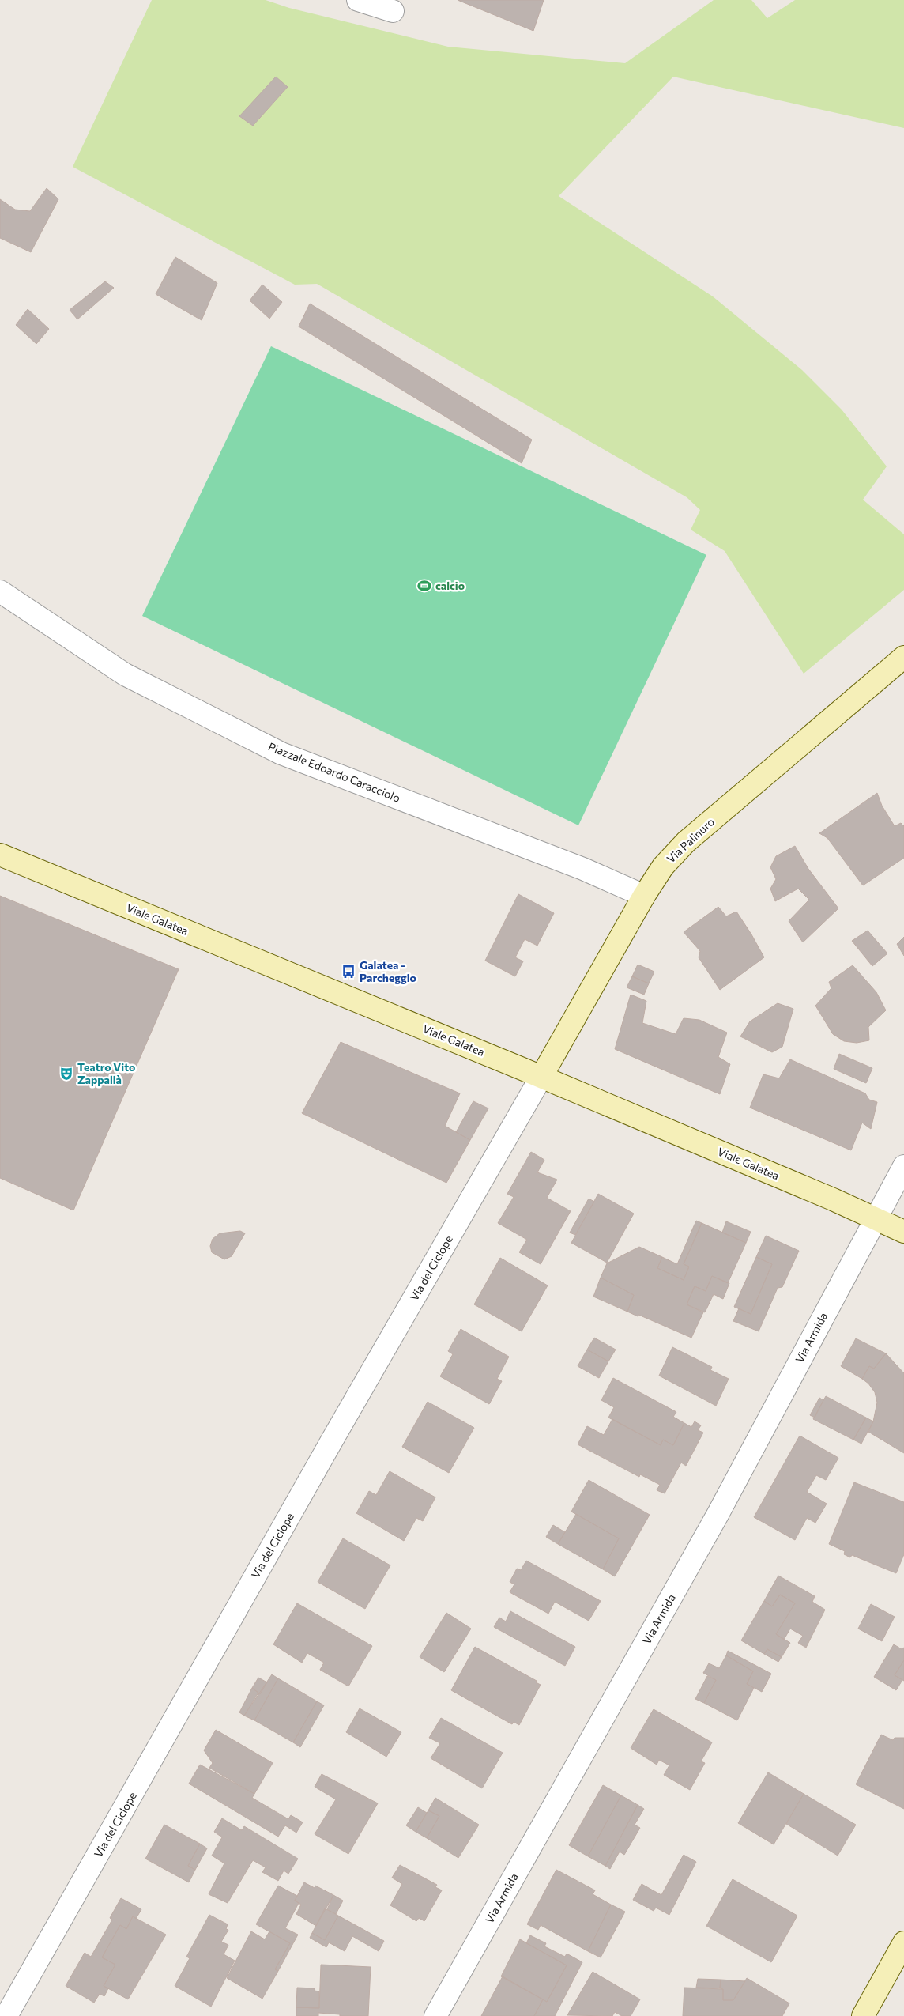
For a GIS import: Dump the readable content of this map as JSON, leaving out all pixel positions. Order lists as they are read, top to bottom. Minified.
{"streets":{"main road":["Via Palinuro","Viale Galatea"],"street":["Piazzale Edoardo Caracciolo","Via del Ciclope","Via Armida"]},"crossings":[["Piazzale Edoardo Caracciolo","Via Palinuro"],["Via Palinuro","Viale Galatea"],["Via Palinuro","Via del Ciclope"],["Viale Galatea","Via del Ciclope"],["Viale Galatea","Via Armida"]],"places":{"sports":["calcio"],"bus stop":["Galatea - Parcheggio"],"theatre":["Teatro Vito Zappallà"]}}
